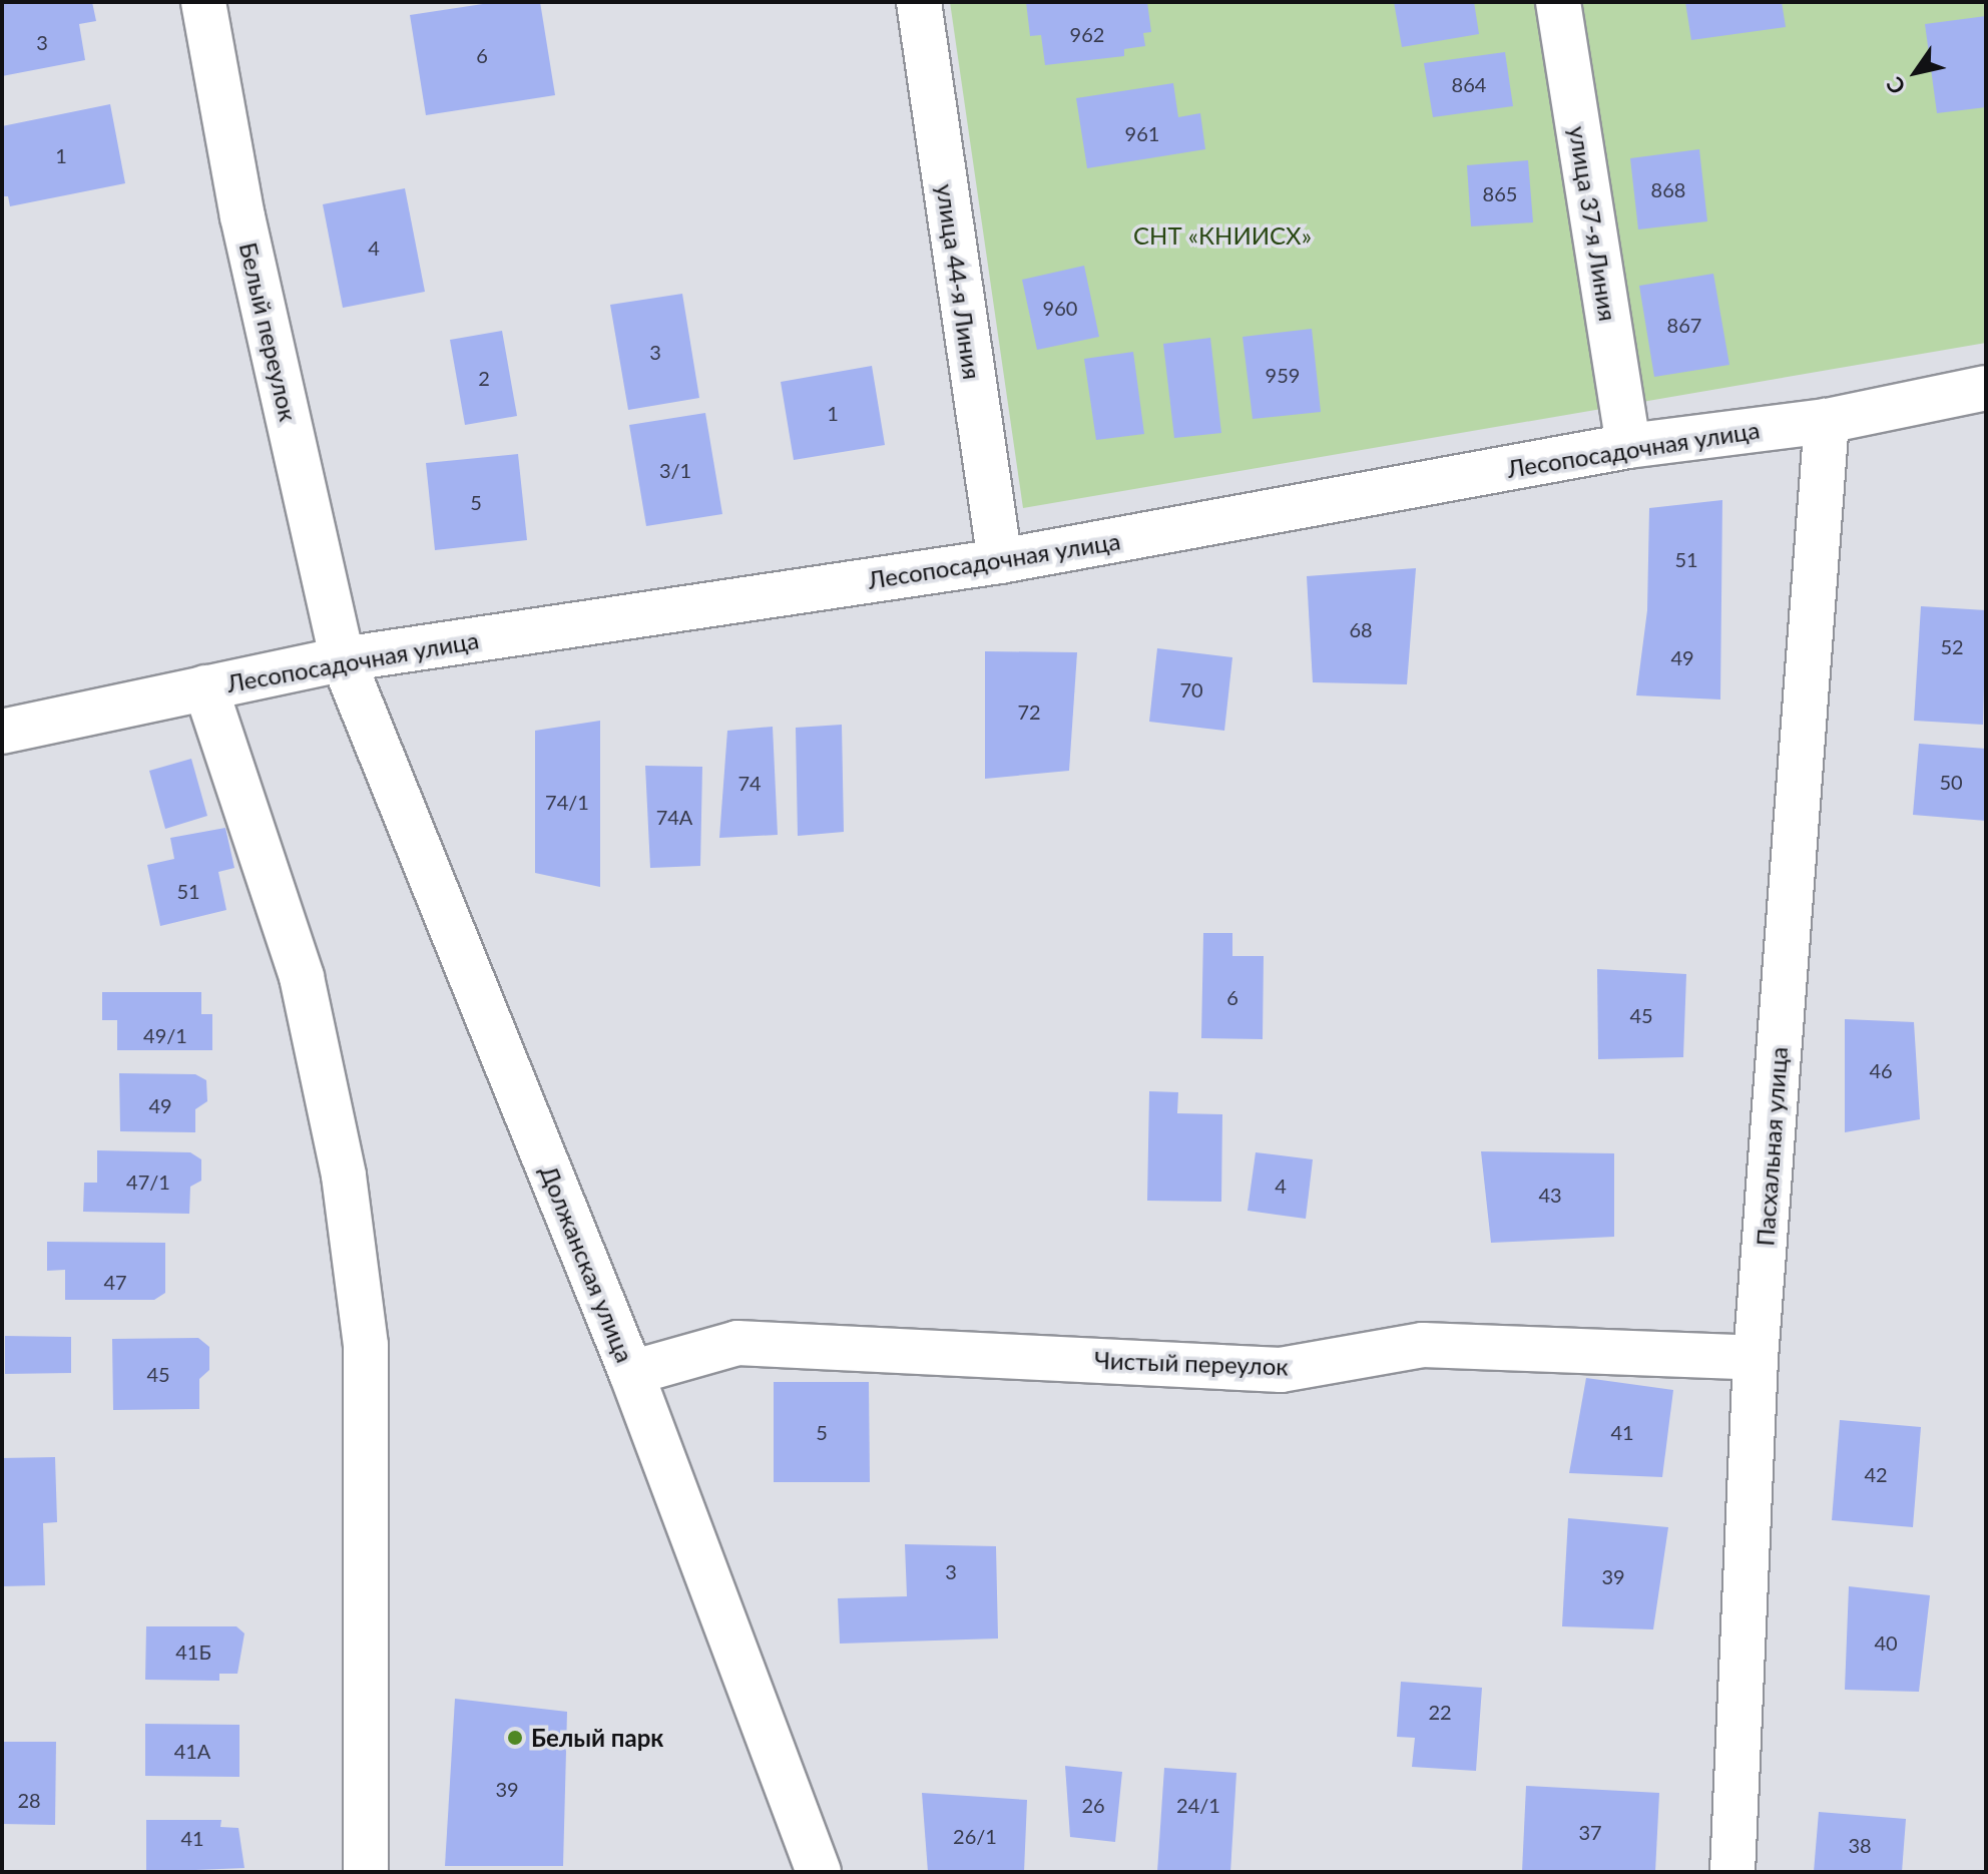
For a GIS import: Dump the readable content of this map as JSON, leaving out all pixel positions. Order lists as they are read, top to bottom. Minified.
{"streets":{"street":["улица 37-я Линия","улица 44-я Линия","Белый переулок","Лесопосадочная улица","Пасхальная улица","Должанская улица","Чистый переулок"]},"crossings":[["улица 37-я Линия","Лесопосадочная улица"],["улица 44-я Линия","Лесопосадочная улица"],["Белый переулок","Лесопосадочная улица"],["Белый переулок","Должанская улица"],["Лесопосадочная улица","Пасхальная улица"],["Лесопосадочная улица","Должанская улица"],["Пасхальная улица","Чистый переулок"],["Должанская улица","Чистый переулок"]],"parks":["СНТ «КНИИСХ»"],"places":["Белый парк"],"house_numbers":["962","3","6","864","961","1","868","865","4","960","867","3","959","2","1","3/1","5","51","68","52","49","70","72","50","74","74/1","74А","51","6","45","49/1","46","49","47/1","4","43","47","45","5","41","42","3","39","40","41Б","22","41А","39","28","26","24/1","37","26/1","41","38"],"north":"bottom left"}
